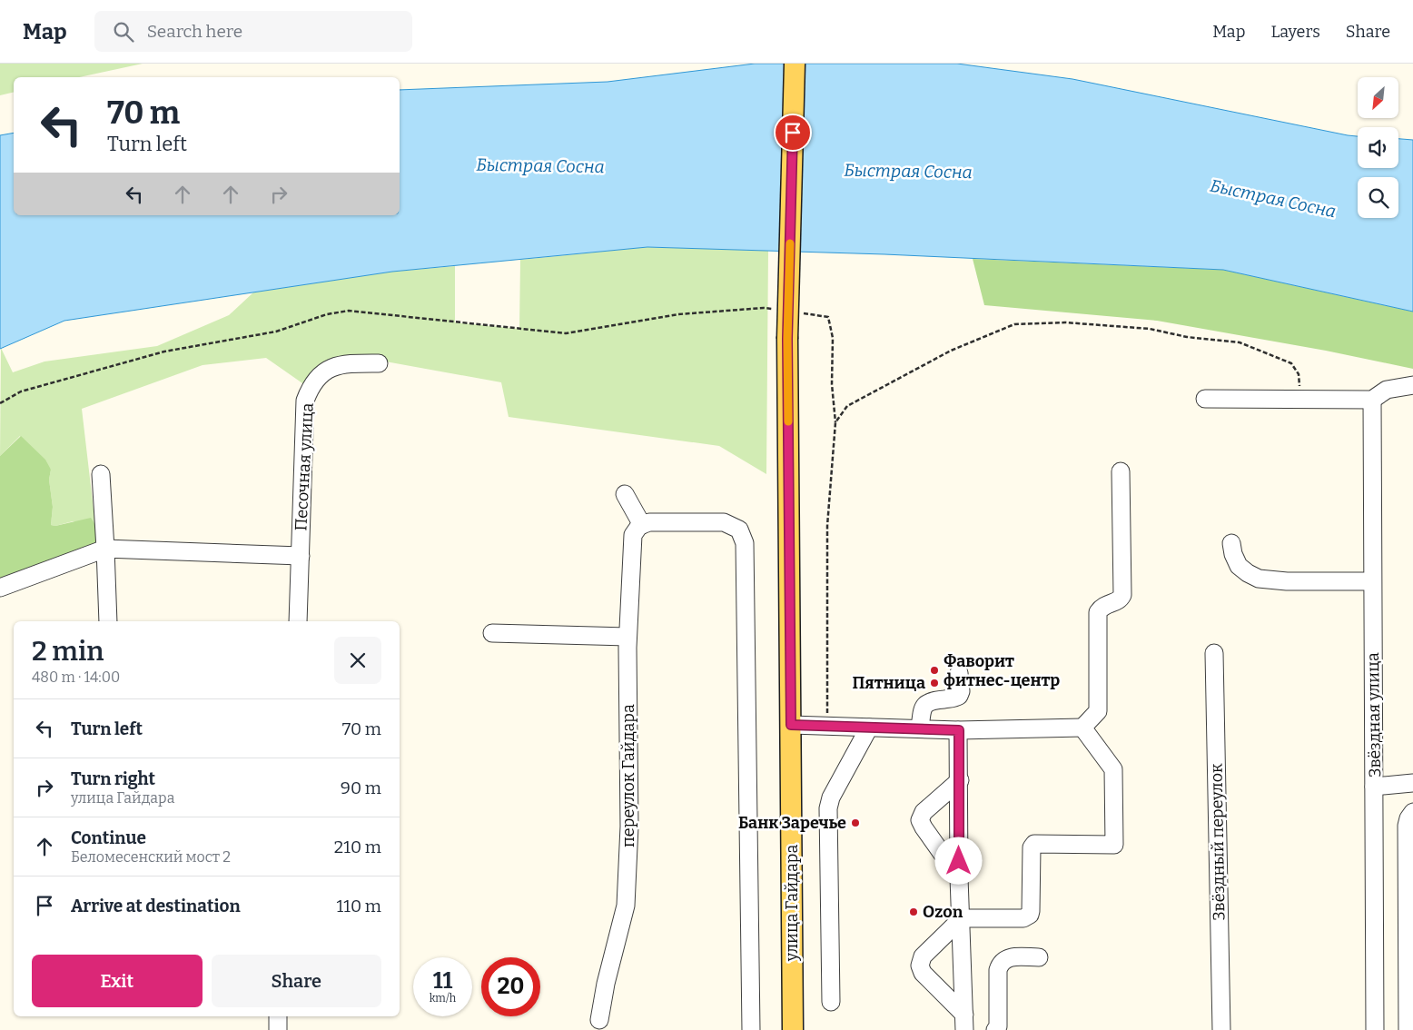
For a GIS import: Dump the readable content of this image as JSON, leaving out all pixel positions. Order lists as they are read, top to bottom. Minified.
{"streets":{"main road":["улица Гайдара"],"street":["Песочная улица","Звёздная улица","переулок Гайдара","Звёздный переулок"]},"water":["Быстрая Сосна"],"places":["Фаворит фитнес-центр","Пятница","Банк Заречье","Ozon"],"north":"bottom left","page":{"header":"Map","search":"Search here","nav":["Map","Layers","Share"],"turn":["70 m","Turn left"],"heading":["2 min","480 m · 14:00"],"list":[{"name":"Turn left","value":"70 m"},{"name":"Turn right","note":"улица Гайдара","value":"90 m"},{"name":"Continue","note":"Беломесенский мост 2","value":"210 m"},{"name":"Arrive at destination","value":"110 m"}],"buttons":["Exit","Share"],"speed":"11 km/h","limit":"20"}}
